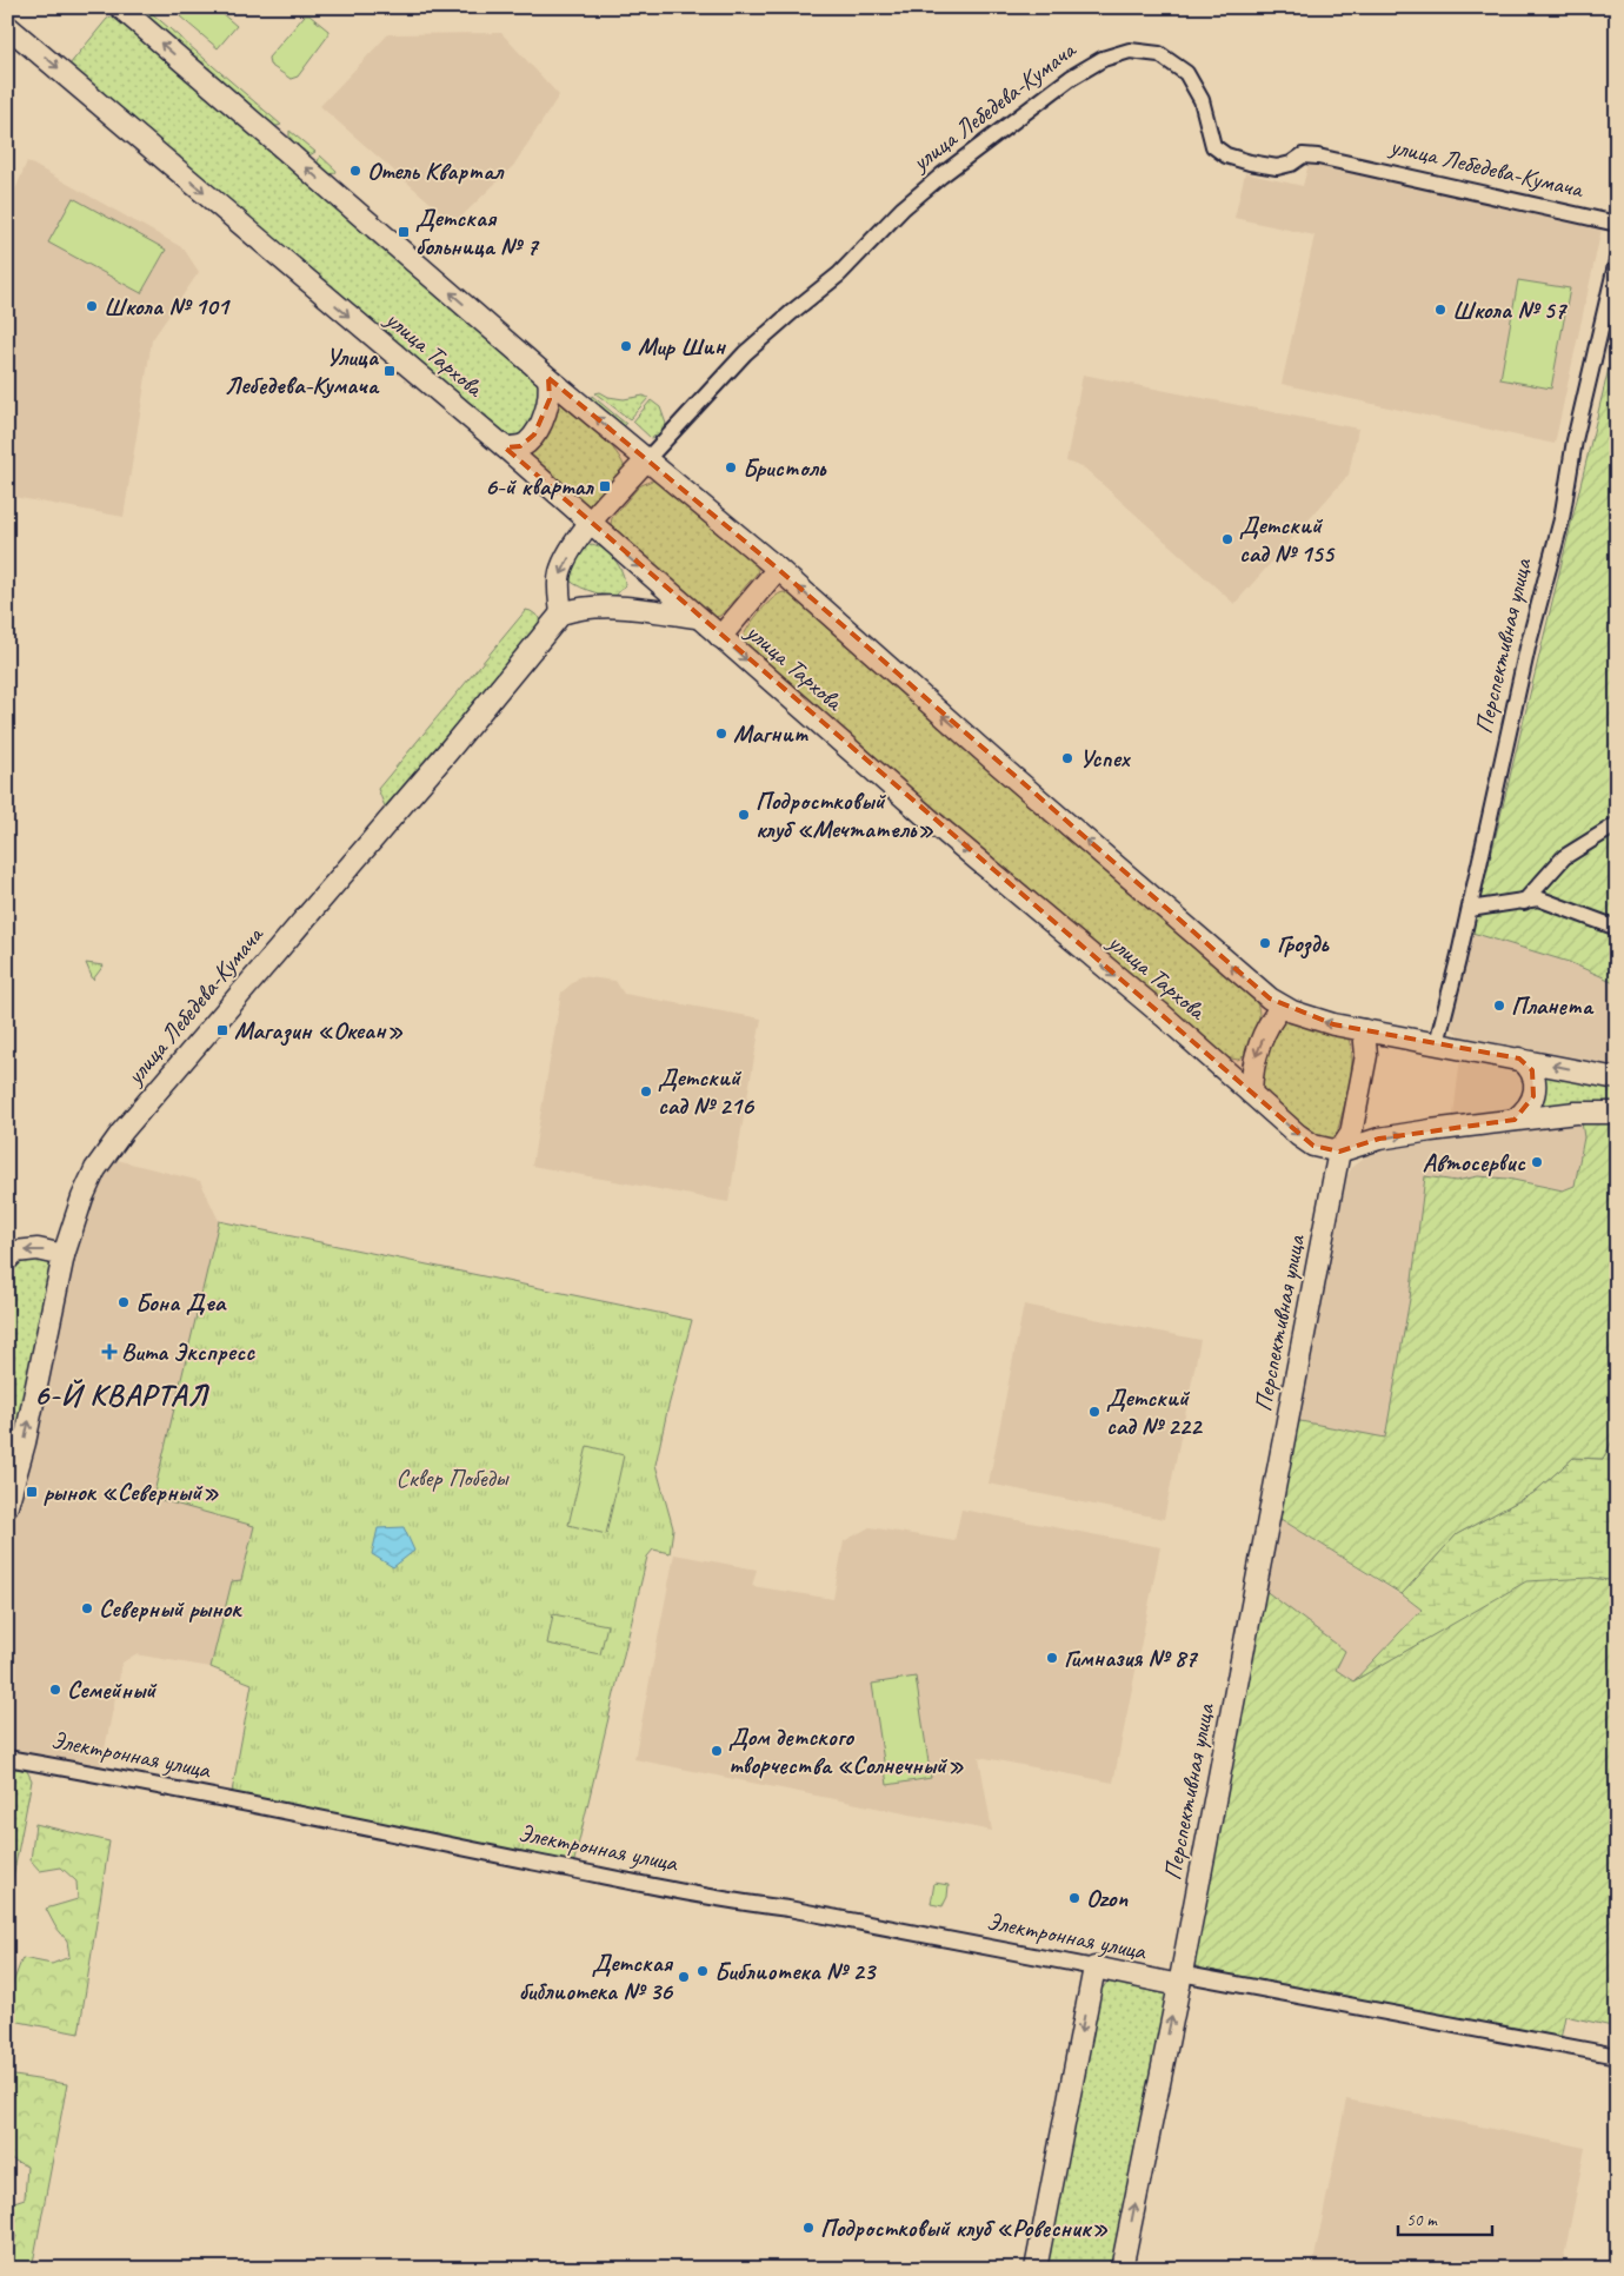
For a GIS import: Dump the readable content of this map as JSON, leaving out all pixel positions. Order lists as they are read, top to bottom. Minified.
{"streets":{"main road":["улица Лебедева-Кумача","улица Тархова","Перспективная улица","Электронная улица"]},"crossings":[["улица Тархова","Перспективная улица"],["Перспективная улица","Электронная улица"]],"districts":["6-Й КВАРТАЛ"],"parks":["Сквер Победы"],"places":{"other":["Отель Квартал","Школа № 101","Школа № 57","Мир Шин","Бристоль","Детский сад № 155","Магнит","Успех","Подростковый клуб «Мечтатель»","Гроздь","Планета","Детский сад № 216","Автосервис","Бона Деа","Детский сад № 222","Северный рынок","Гимназия № 87","Семейный","Дом детского творчества «Солнечный»","Ozon","Библиотека № 23","Детская библиотека № 36","Подростковый клуб «Ровесник»"],"transit":["Детская больница № 7","Улица Лебедева-Кумача","6-й квартал","Магазин «Океан»","рынок «Северный»"],"health":["Вита Экспресс"]},"scale_bar":"50 m"}
